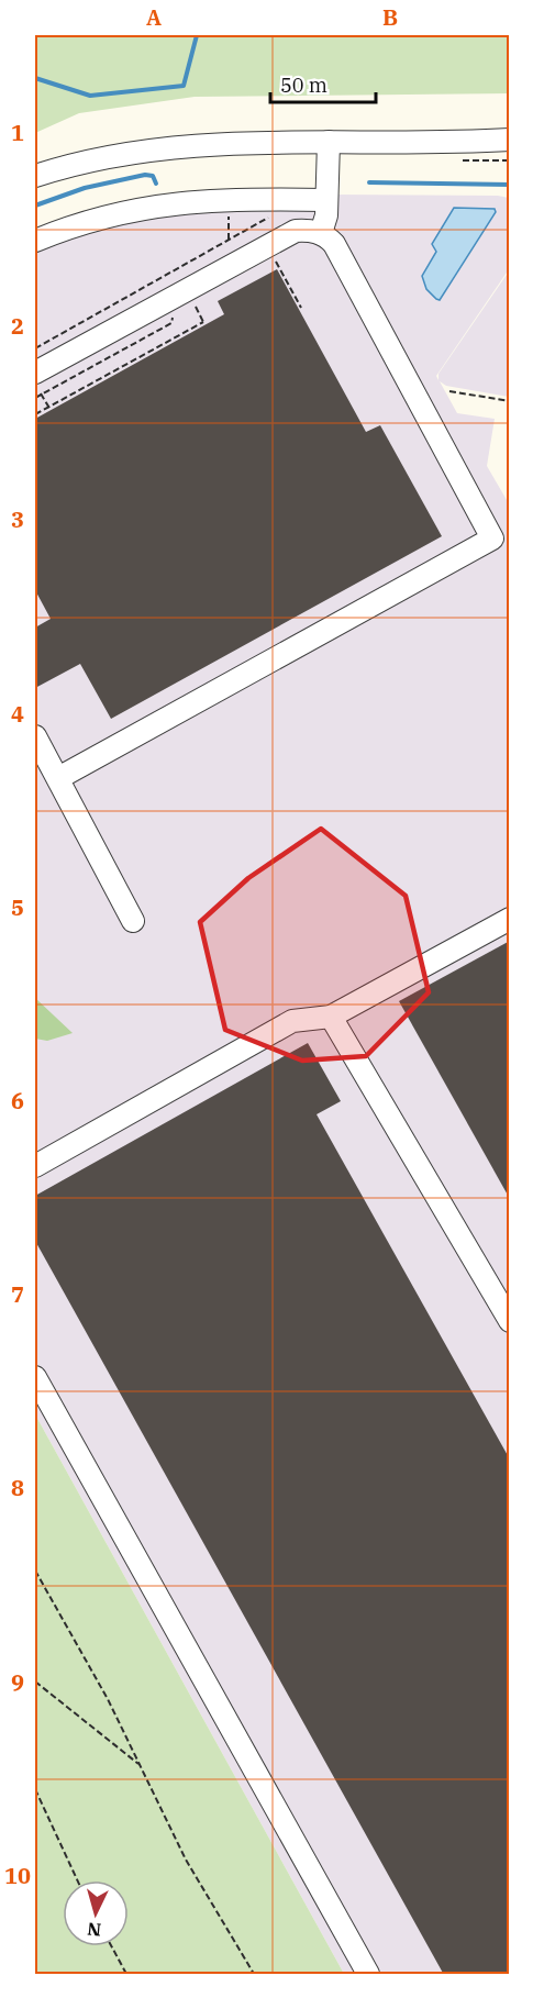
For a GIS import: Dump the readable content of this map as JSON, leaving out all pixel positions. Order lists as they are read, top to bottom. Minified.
{"scale_bar":"50 m","north":"bottom","grid":{"columns":["A","B"],"rows":["1","2","3","4","5","6","7","8","9","10"]}}
